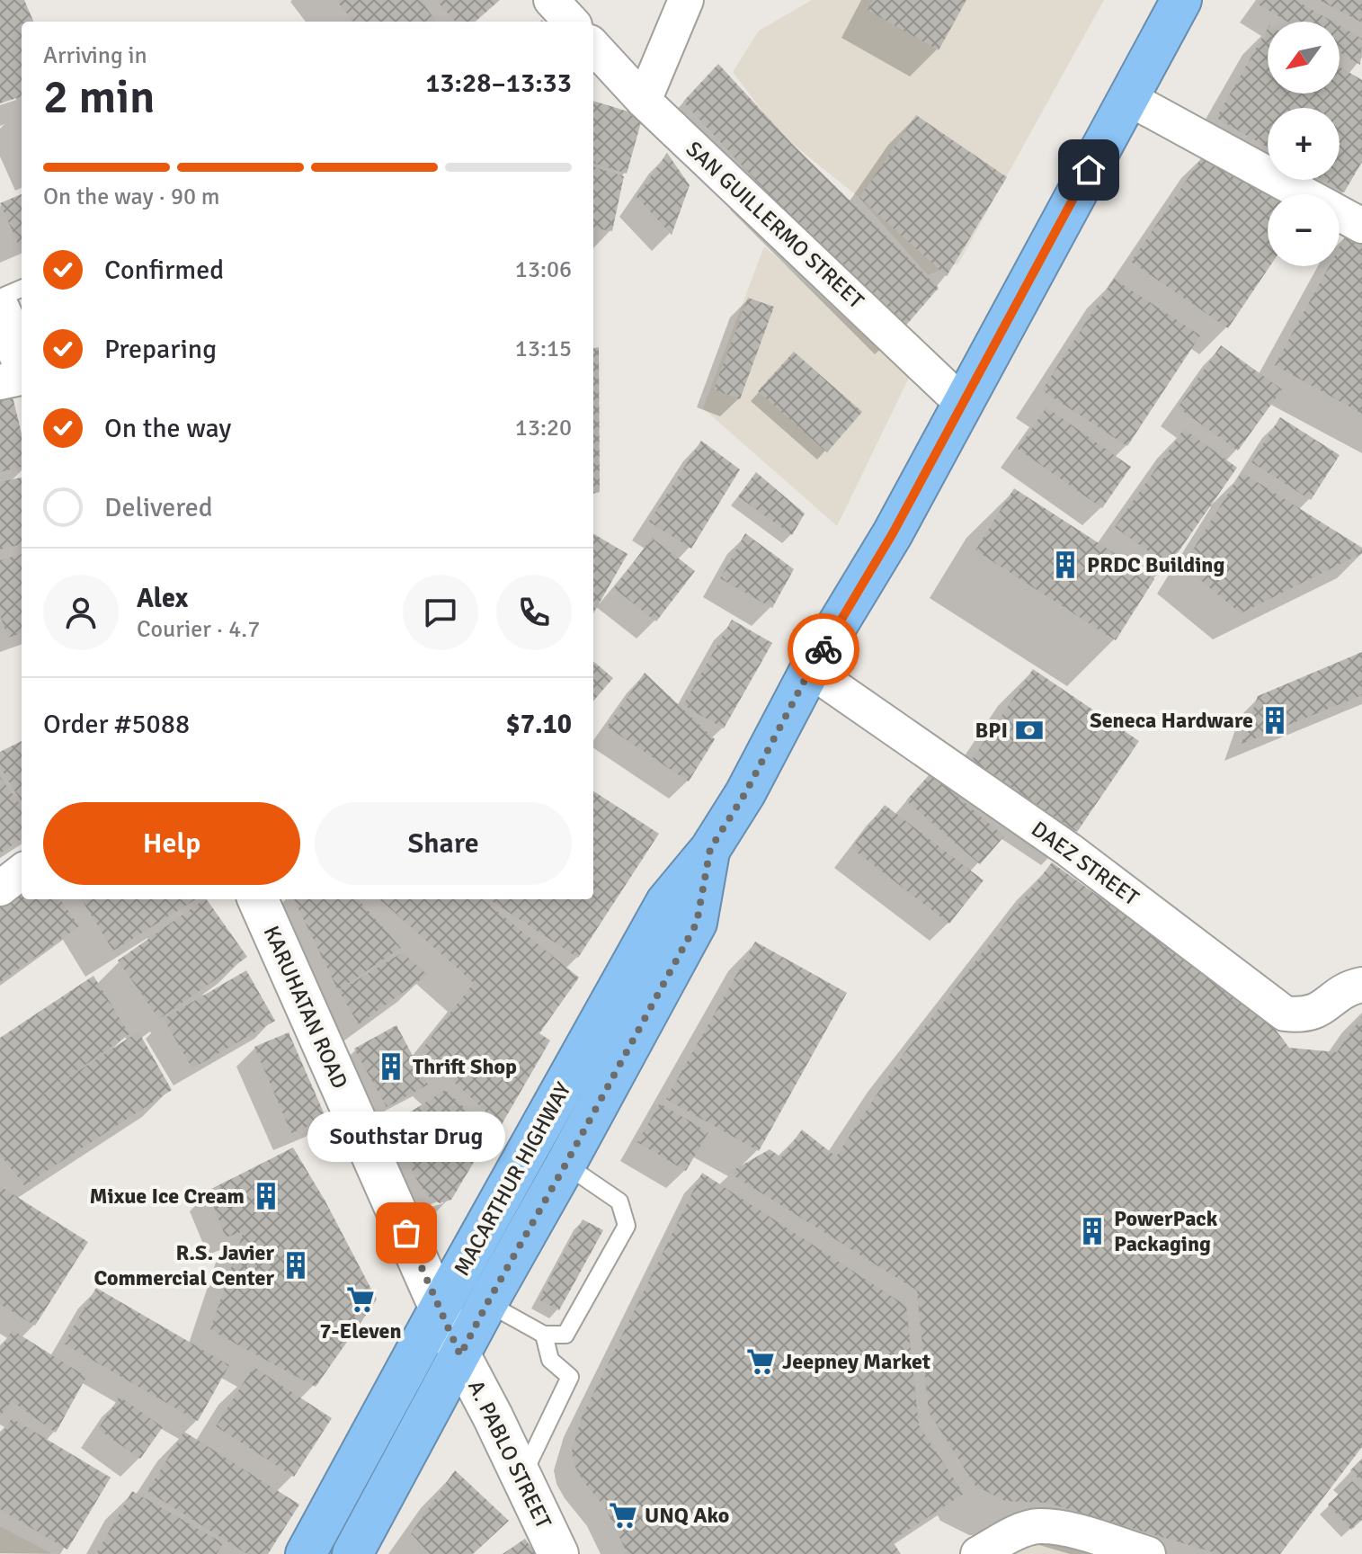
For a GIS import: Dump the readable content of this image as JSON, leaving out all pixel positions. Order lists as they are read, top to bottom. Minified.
{"streets":{"highway":["MACARTHUR HIGHWAY"],"main road":["KARUHATAN ROAD","A. PABLO STREET"],"street":["SAN GUILLERMO STREET","DAEZ STREET"]},"crossings":[["SAN GUILLERMO STREET","MACARTHUR HIGHWAY"],["DAEZ STREET","MACARTHUR HIGHWAY"],["KARUHATAN ROAD","MACARTHUR HIGHWAY"],["KARUHATAN ROAD","A. PABLO STREET"],["MACARTHUR HIGHWAY","A. PABLO STREET"]],"places":{"building":["PRDC Building","Seneca Hardware","Thrift Shop","Mixue Ice Cream","PowerPack Packaging","R.S. Javier Commercial Center"],"bank":["BPI"],"other":["Southstar Drug"],"supermarket":["7-Eleven","Jeepney Market","UNQ Ako"]},"north":"bottom left","page":{"map_buttons":["+","−"],"heading":["2 min","Arriving in","13:28–13:33"],"panel":["Alex","Courier · 4.7","Order #5088","$7.10"],"bar":"On the way · 90 m","list":[["Confirmed","13:06"],["Preparing","13:15"],["On the way","13:20"],"Delivered"],"buttons":["Help","Share"],"bubble":"Southstar Drug"}}
